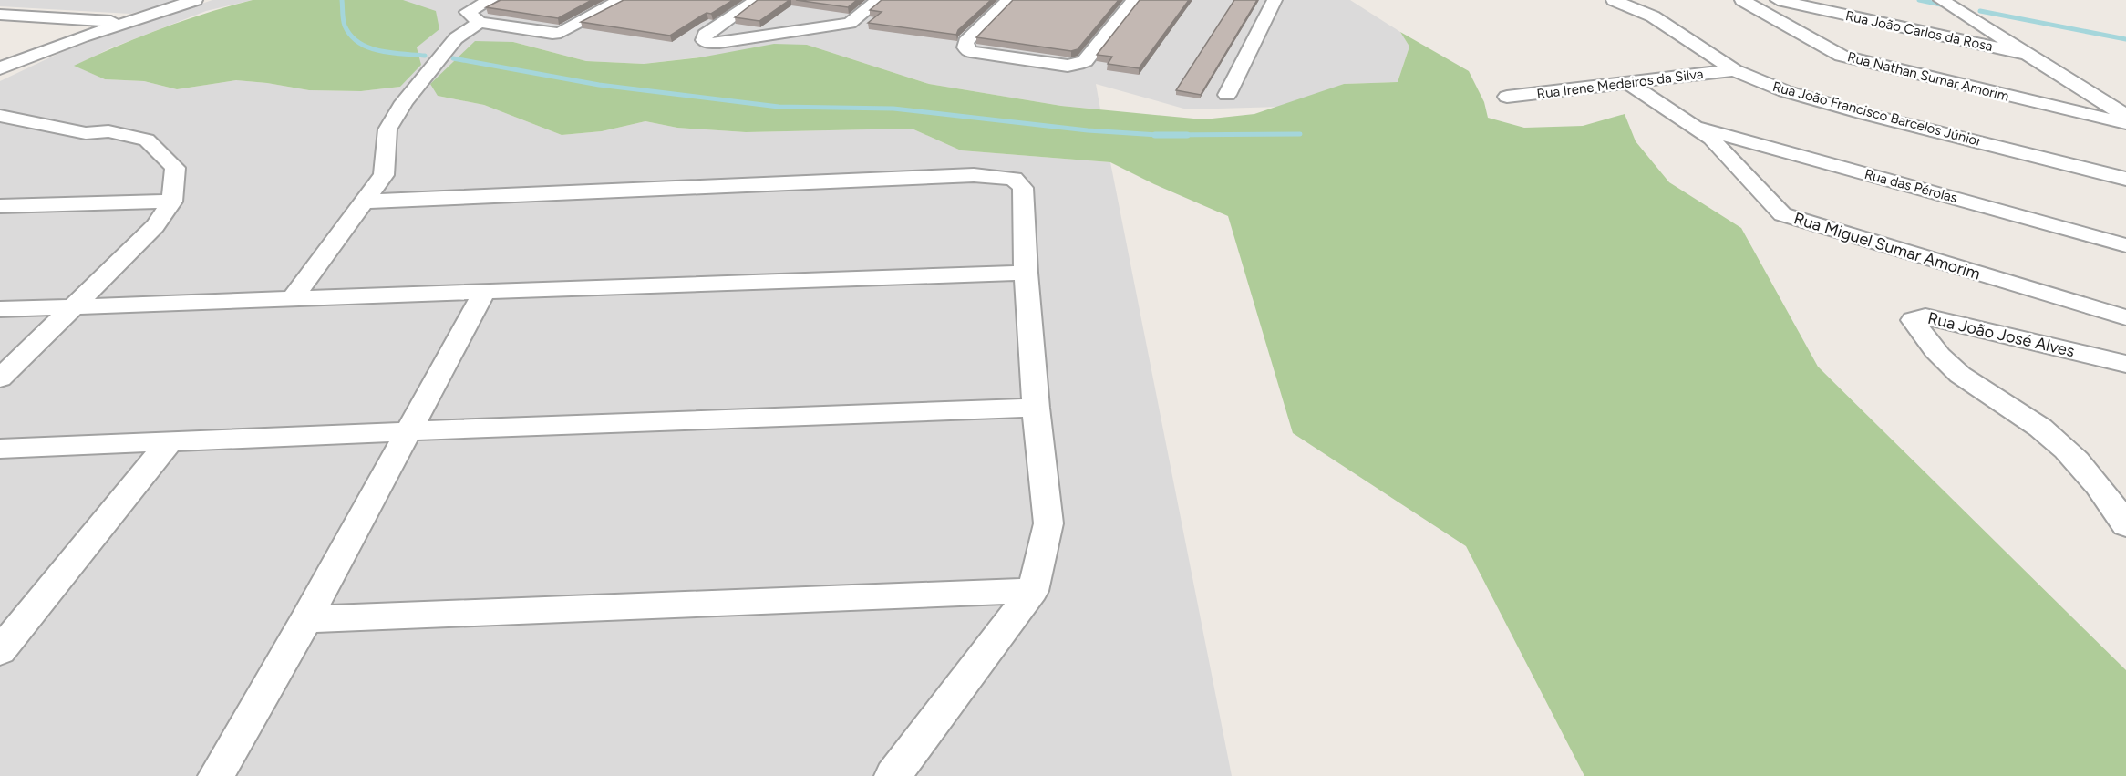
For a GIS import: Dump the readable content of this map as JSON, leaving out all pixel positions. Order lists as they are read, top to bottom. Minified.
{"streets":{"street":["Rua João Carlos da Rosa","Rua Nathan Sumar Amorim","Rua Irene Medeiros da Silva","Rua João Francisco Barcelos Júnior","Rua das Pérolas","Rua Miguel Sumar Amorim","Rua João José Alves"]},"crossings":[["Rua Irene Medeiros da Silva","Rua João Francisco Barcelos Júnior"],["Rua Irene Medeiros da Silva","Rua Miguel Sumar Amorim"],["Rua das Pérolas","Rua Miguel Sumar Amorim"]]}
